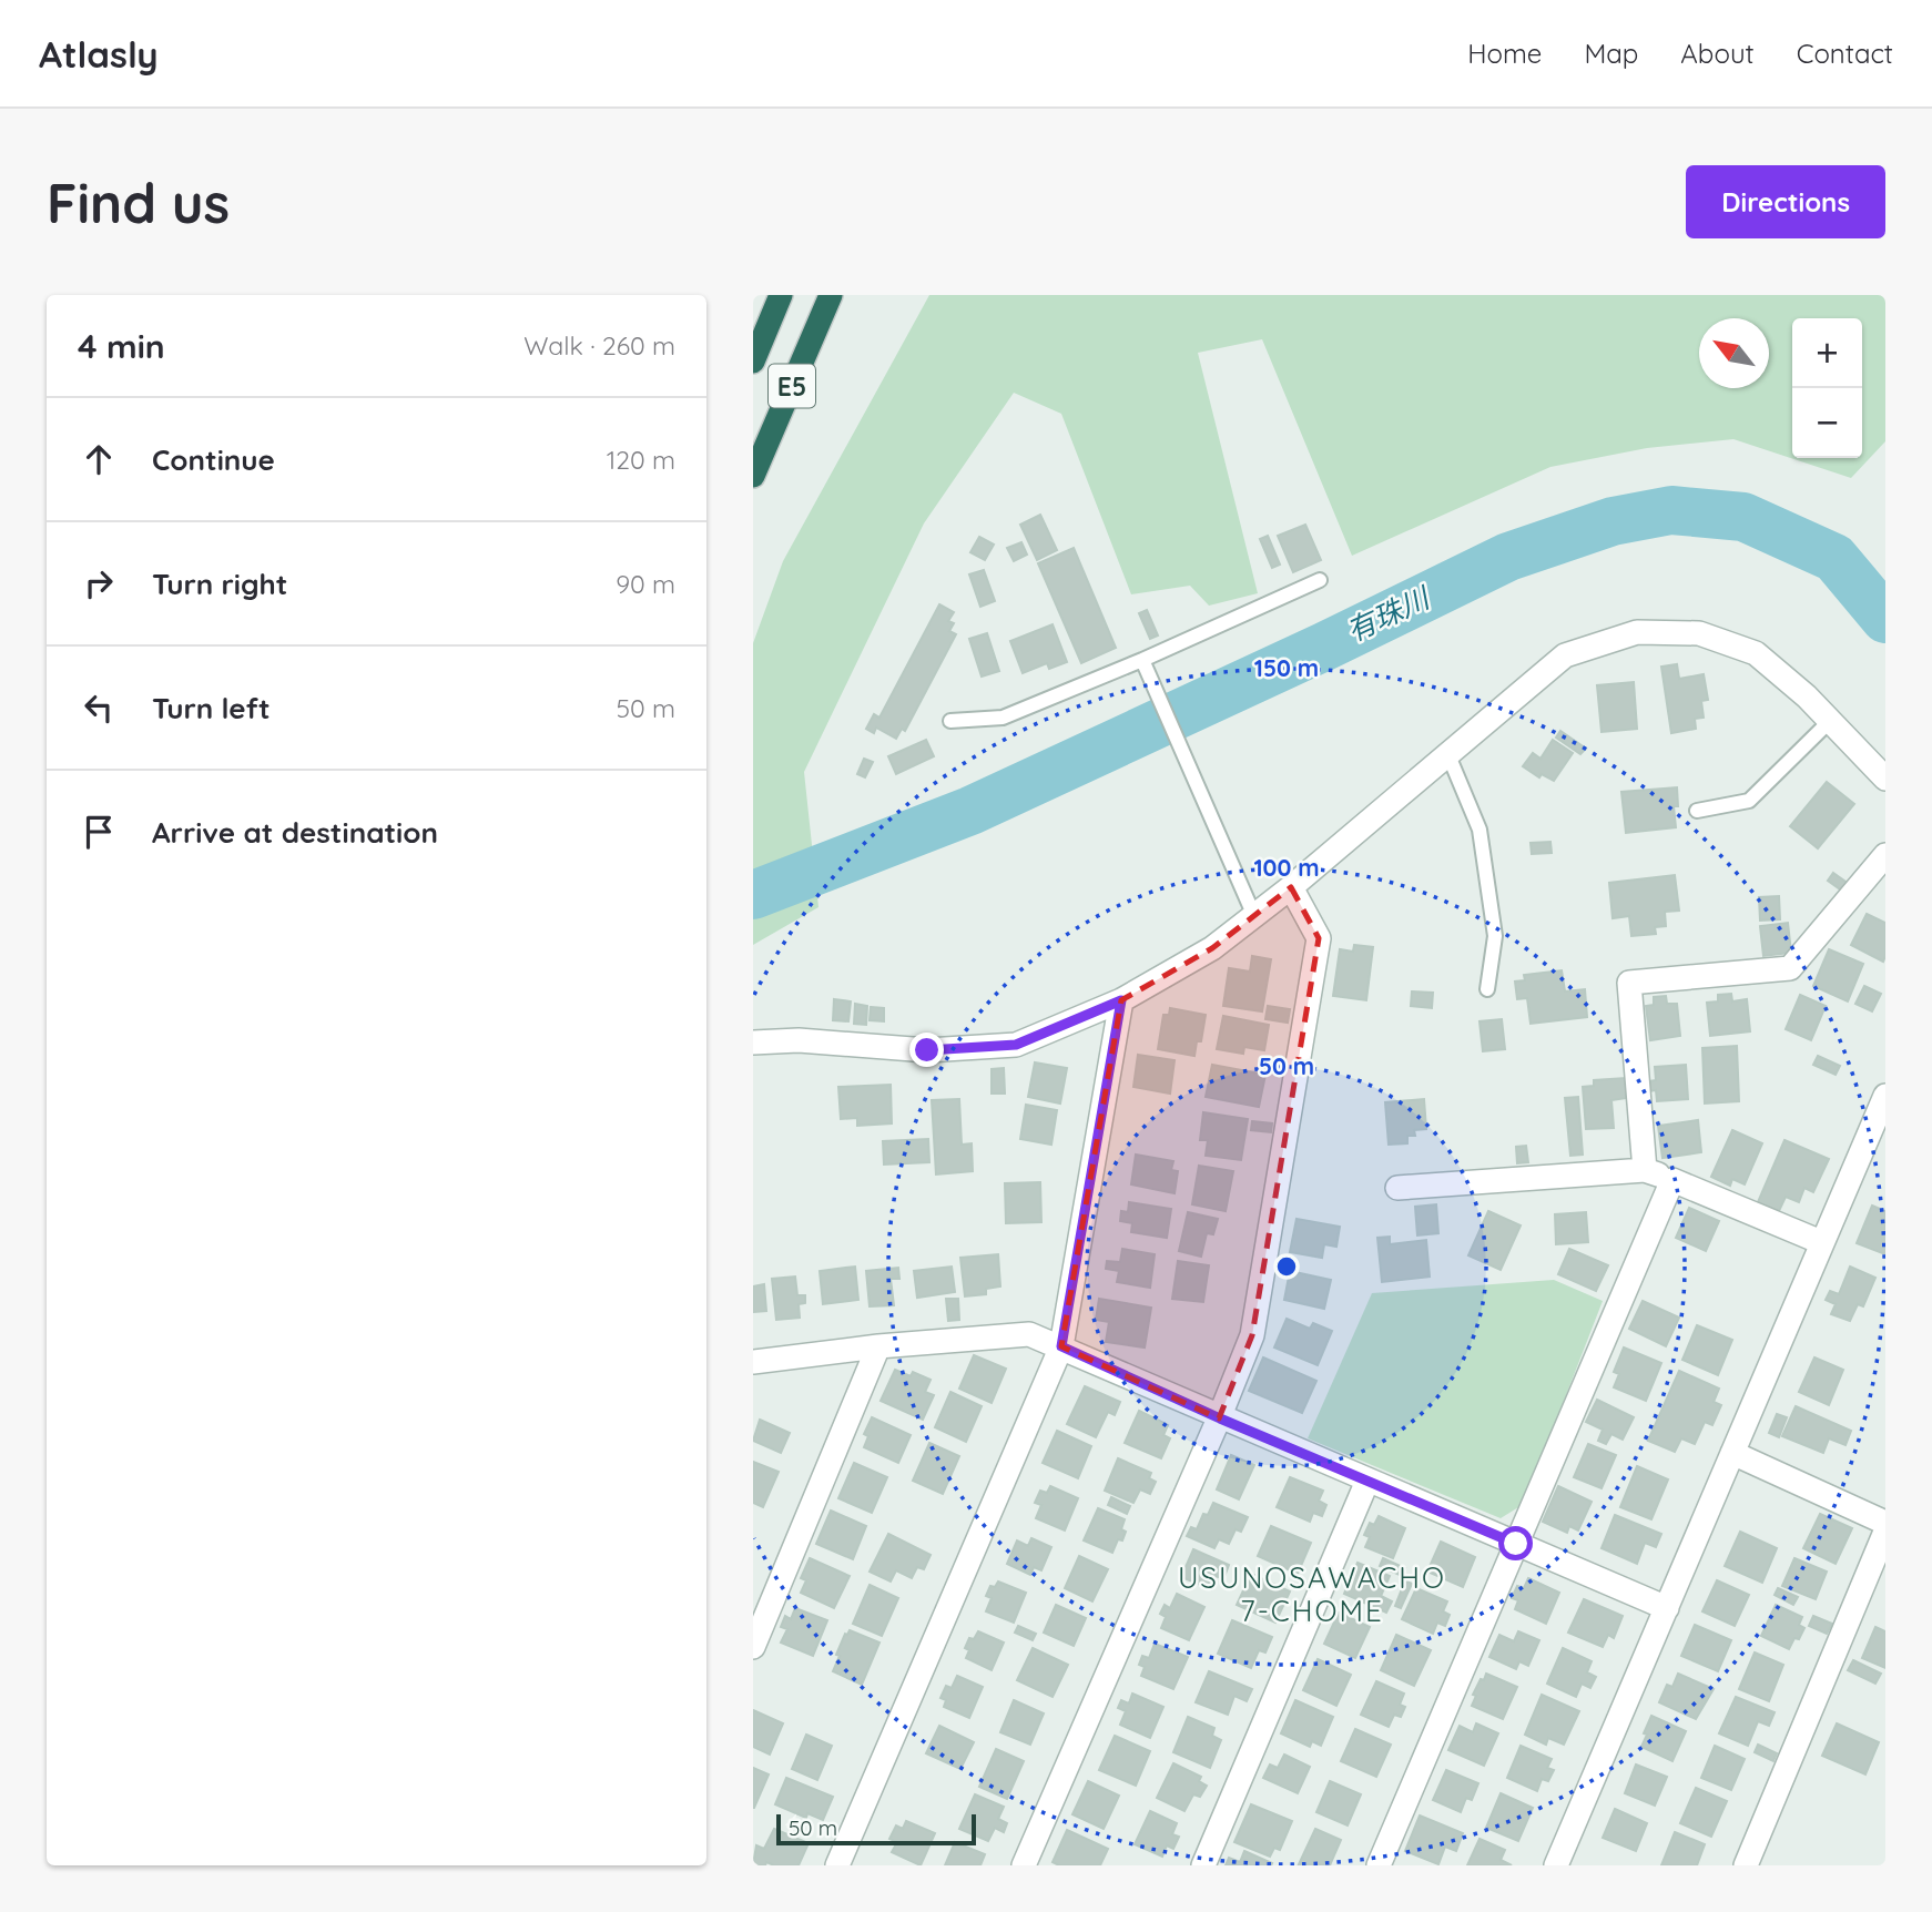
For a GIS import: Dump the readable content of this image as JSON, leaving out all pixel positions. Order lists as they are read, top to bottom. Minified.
{"streets":{"highway":["E5"]},"districts":["USUNOSAWACHO 7-CHOME"],"water":["有珠川"],"scale_bar":"50 m","north":"top left","page":{"header":"Atlasly","nav":["Home","Map","About","Contact"],"buttons":"Directions","title":"Find us","heading":["4 min","Walk · 260 m"],"map_buttons":["+","−"],"list":[["Continue","120 m"],["Turn right","90 m"],["Turn left","50 m"],"Arrive at destination"],"scale":"50 m"},"rings":["150 m","100 m","50 m"]}
